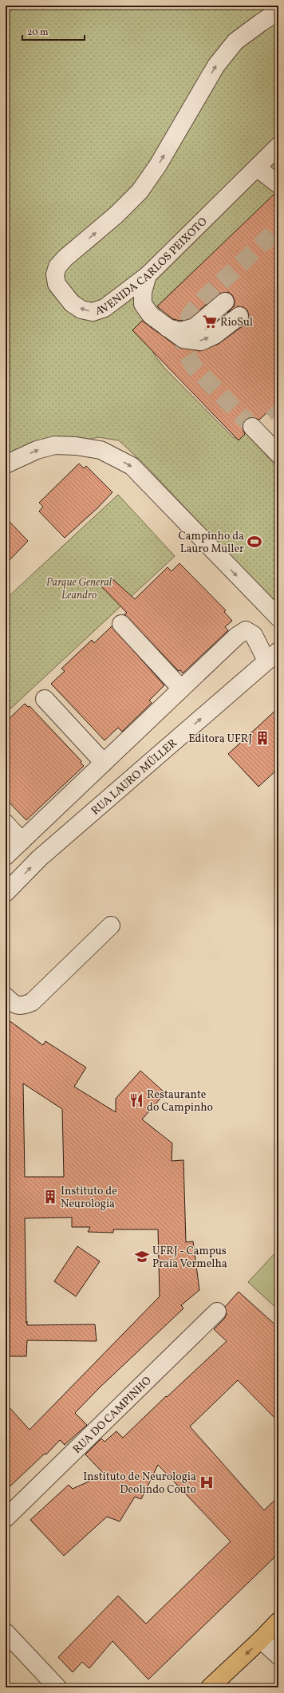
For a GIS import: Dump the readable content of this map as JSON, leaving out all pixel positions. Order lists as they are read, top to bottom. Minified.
{"streets":{"street":["AVENIDA CARLOS PEIXOTO","RUA LAURO MÜLLER","RUA DO CAMPINHO"]},"parks":["Parque General Leandro"],"places":{"supermarket":["RioSul"],"sports":["Campinho da Lauro Muller"],"building":["Editora UFRJ","Instituto de Neurologia"],"restaurant":["Restaurante do Campinho"],"school or university":["UFRJ - Campus Praia Vermelha"],"hospital":["Instituto de Neurologia Deolindo Couto"]},"scale_bar":"20 m"}
